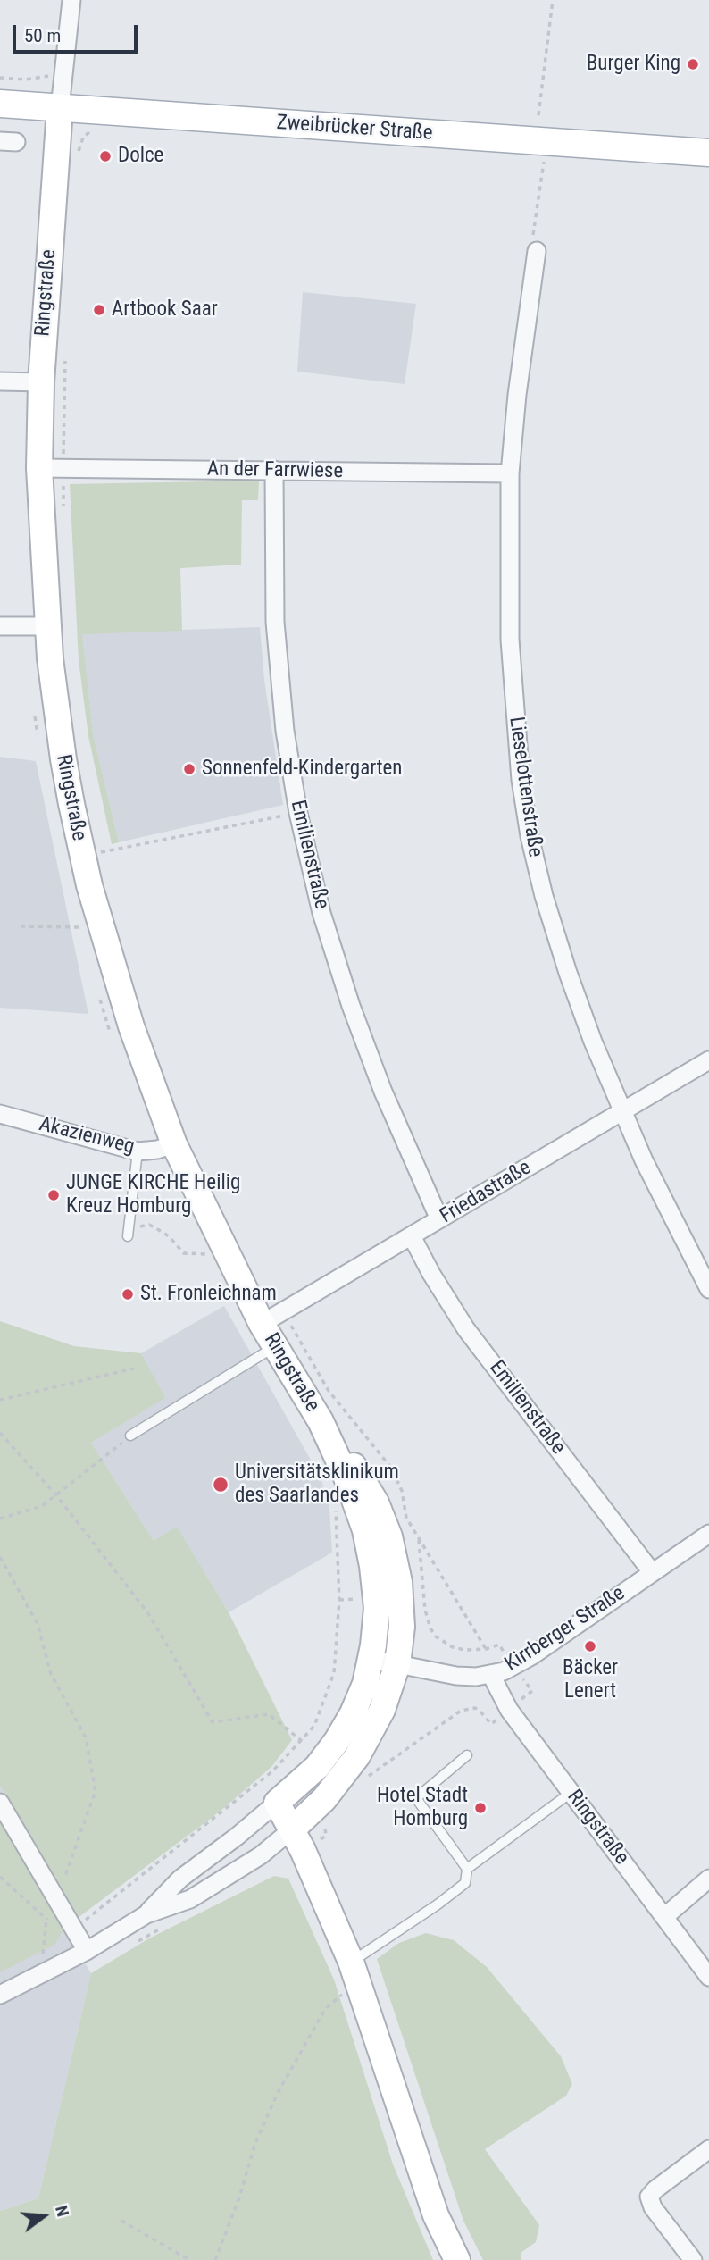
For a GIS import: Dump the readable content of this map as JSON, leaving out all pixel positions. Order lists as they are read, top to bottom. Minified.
{"streets":{"main road":["Zweibrücker Straße"],"street":["Ringstraße","An der Farrwiese","Lieselottenstraße","Emilienstraße","Akazienweg","Friedastraße","Kirrberger Straße"]},"crossings":[["Zweibrücker Straße","Ringstraße"],["Ringstraße","An der Farrwiese"],["Ringstraße","Akazienweg"],["Ringstraße","Friedastraße"],["Ringstraße","Kirrberger Straße"],["An der Farrwiese","Lieselottenstraße"],["An der Farrwiese","Emilienstraße"],["Lieselottenstraße","Friedastraße"],["Emilienstraße","Friedastraße"],["Emilienstraße","Kirrberger Straße"]],"places":["Burger King","Dolce","Artbook Saar","Sonnenfeld-Kindergarten","JUNGE KIRCHE Heilig Kreuz Homburg","St. Fronleichnam","Universitätsklinikum des Saarlandes","Bäcker Lenert","Hotel Stadt Homburg"],"scale_bar":"50 m","north":"right"}
